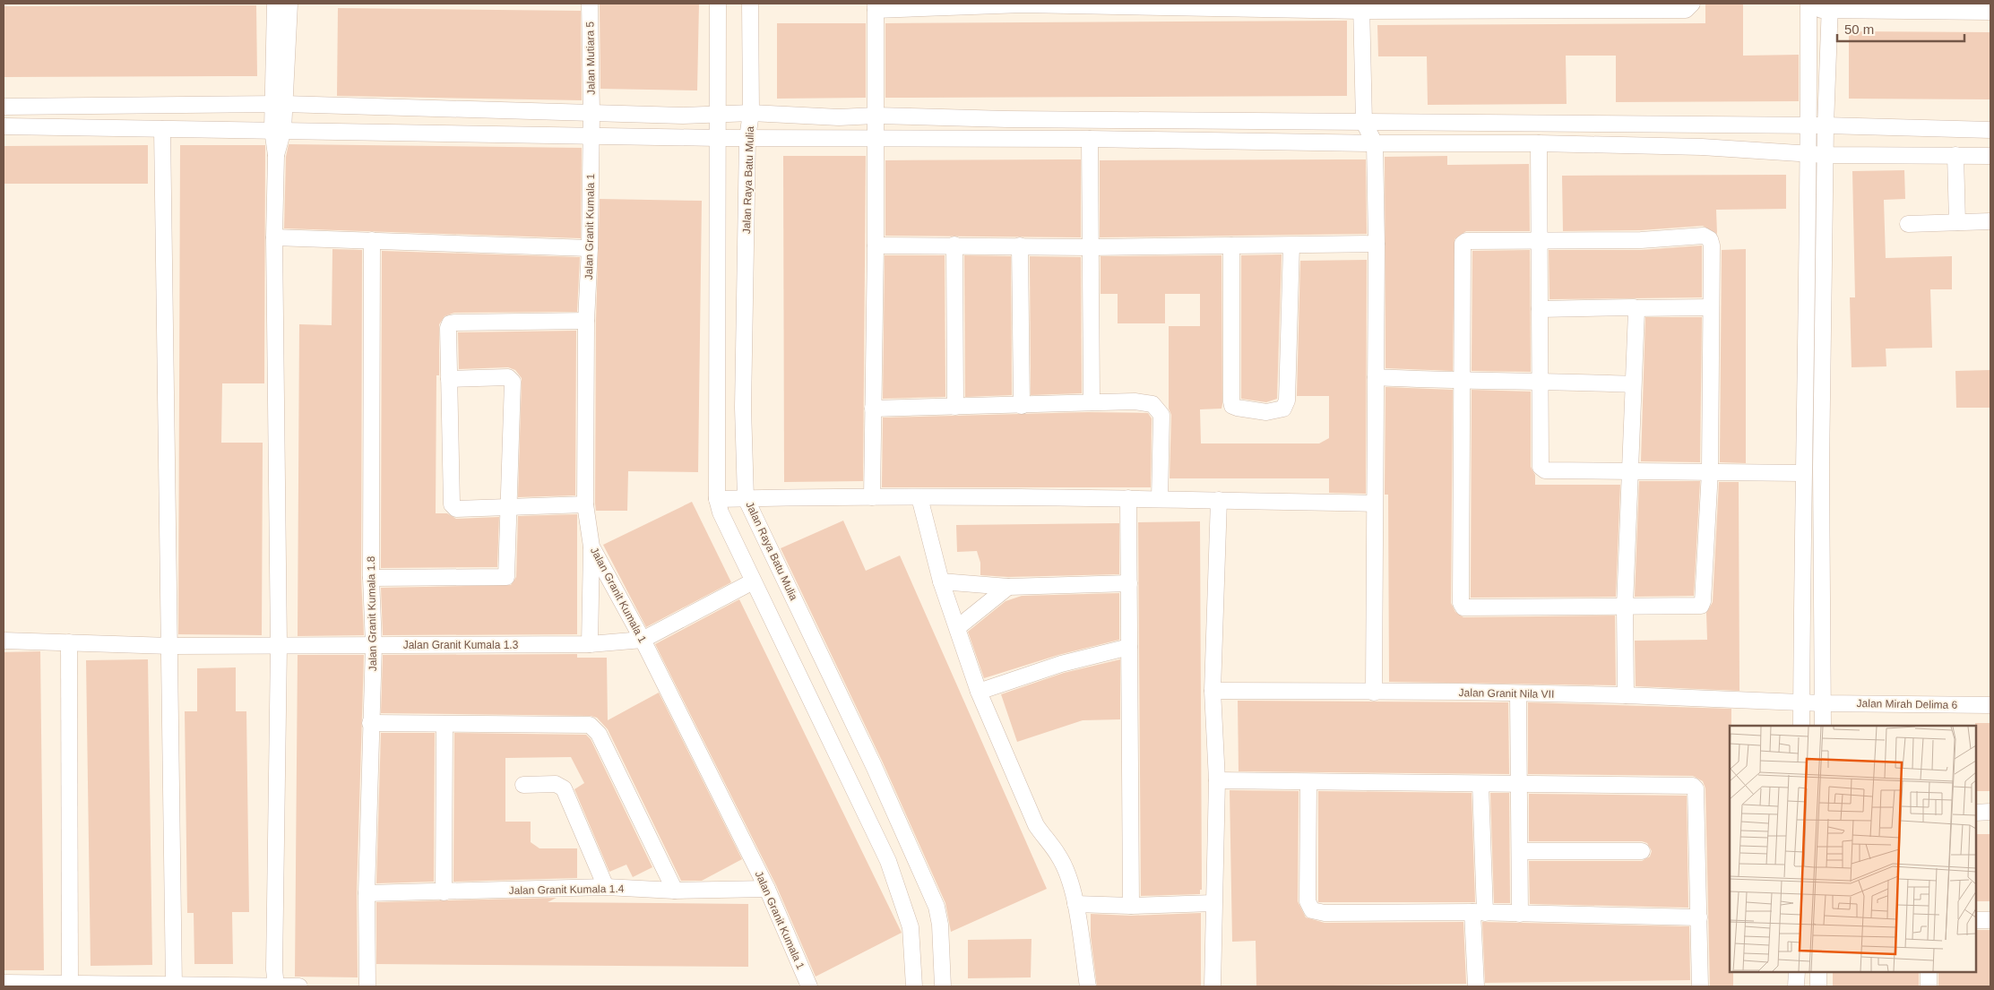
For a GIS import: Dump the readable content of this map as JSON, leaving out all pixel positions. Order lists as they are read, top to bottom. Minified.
{"streets":{"street":["Jalan Mutiara 5","Jalan Raya Batu Mulia","Jalan Granit Kumala 1","Jalan Granit Kumala 1.8","Jalan Granit Kumala 1.3","Jalan Granit Nila VII","Jalan Mirah Delima 6","Jalan Granit Kumala 1.4"]},"crossings":[["Jalan Mutiara 5","Jalan Granit Kumala 1"],["Jalan Granit Kumala 1","Jalan Granit Kumala 1.3"],["Jalan Granit Kumala 1","Jalan Granit Kumala 1.4"],["Jalan Granit Kumala 1.8","Jalan Granit Kumala 1.3"],["Jalan Granit Kumala 1.8","Jalan Granit Kumala 1.4"],["Jalan Granit Nila VII","Jalan Mirah Delima 6"]],"scale_bar":"50 m"}
